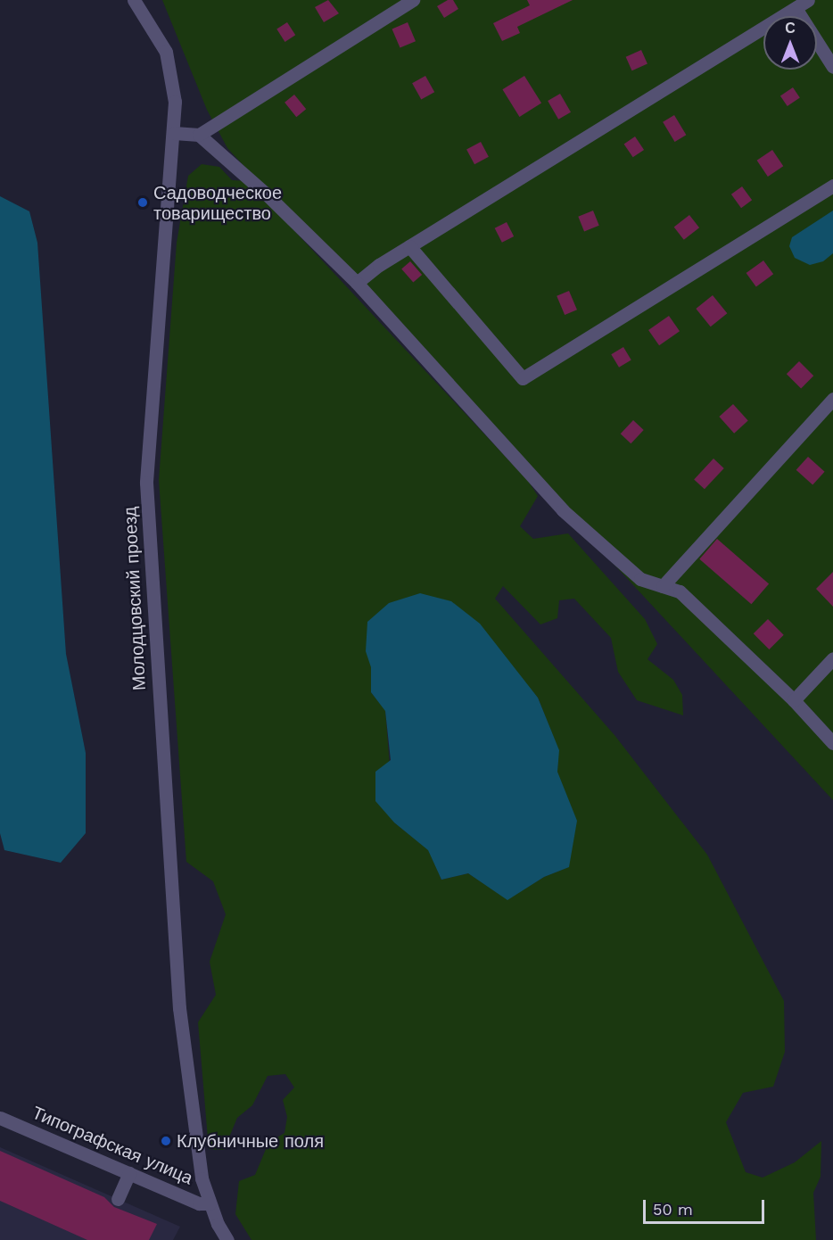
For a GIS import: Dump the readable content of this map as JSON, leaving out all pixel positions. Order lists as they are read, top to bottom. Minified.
{"streets":{"street":["Молодцовский проезд","Типографская улица"]},"crossings":[["Молодцовский проезд","Типографская улица"]],"places":["Садоводческое товарищество","Клубничные поля"],"scale_bar":"50 m","north":"top"}
